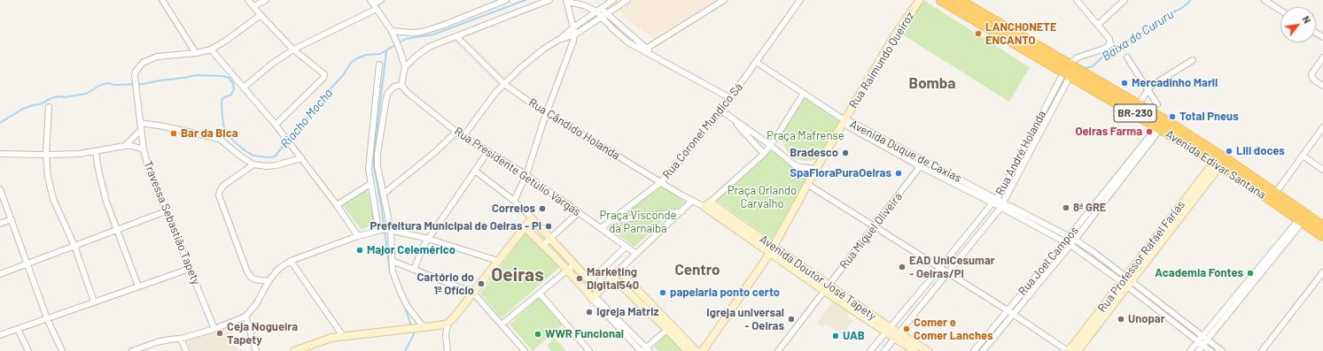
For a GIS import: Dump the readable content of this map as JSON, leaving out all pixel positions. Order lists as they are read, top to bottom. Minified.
{"streets":{"highway":["BR-230","Avenida Edivar Santana"],"main road":["Rua Raimundo Queiroz","Rua Professor Rafael Farias","Avenida Doutor José Tapety"],"street":["Rua Cândido Holanda","Rua Coronel Mundico Sá","Avenida Duque de Caxias","Rua André Holanda","Rua Presidente Getúlio Vargas","Travessa Sebastião Tapety","Rua Miguel Oliveira","Rua Joel Campos"]},"crossings":[["Rua Raimundo Queiroz","Avenida Duque de Caxias"],["Rua Raimundo Queiroz","Avenida Doutor José Tapety"],["Rua Cândido Holanda","Rua Coronel Mundico Sá"],["Rua Cândido Holanda","Avenida Doutor José Tapety"],["Rua Coronel Mundico Sá","Rua Presidente Getúlio Vargas"],["Avenida Duque de Caxias","Rua André Holanda"],["Avenida Duque de Caxias","Rua Miguel Oliveira"],["Avenida Duque de Caxias","Rua Professor Rafael Farias"],["Avenida Duque de Caxias","Rua Joel Campos"],["Rua André Holanda","Avenida Edivar Santana"],["Rua André Holanda","Avenida Doutor José Tapety"],["Avenida Edivar Santana","Rua Professor Rafael Farias"],["Avenida Edivar Santana","Rua Joel Campos"],["Rua Miguel Oliveira","Avenida Doutor José Tapety"]],"districts":["Bomba","Centro","Oeiras"],"water":["Baixa do Cururu","Riacho Mocha"],"parks":["Praça Mafrense","Praça Orlando Carvalho","Praça Visconde da Parnaíba"],"places":["LANCHONETE ENCANTO","Mercadinho Marli","Total Pneus","Oeiras Farma","Bar da Bica","Lili doces","Bradesco","SpaFloraPuraOeiras","8ª GRE","Correios","Prefeitura Municipal de Oeiras - Pi","Major Celemérico","EAD UniCesumar - Oeiras/PI","Academia Fontes","Marketing Digital540","Cartório do 1º Ofício","papelaria ponto certo","Igreja Matriz","Igreja universal - Oeiras","Unopar","Comer e Comer Lanches","Ceja Nogueira Tapety","WWR Funcional","UAB"],"north":"top right"}
